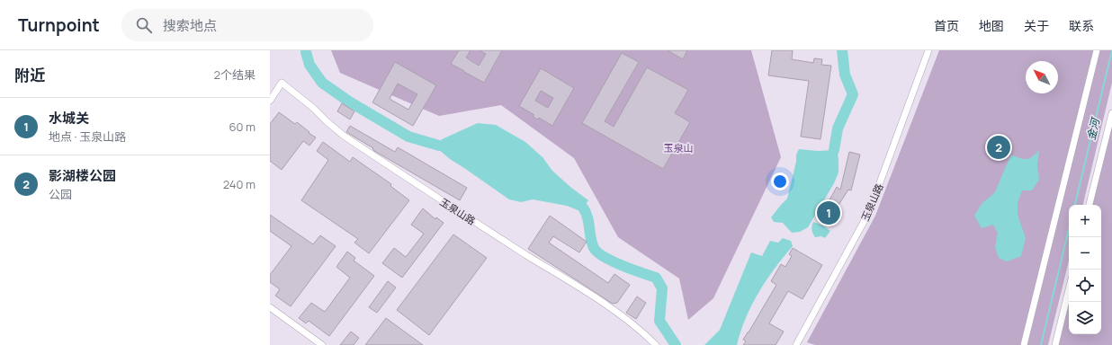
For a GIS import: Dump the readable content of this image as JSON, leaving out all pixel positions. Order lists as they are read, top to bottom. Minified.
{"streets":{"street":["玉泉山路"]},"water":["金河"],"parks":["玉泉山"],"north":"top left","page":{"header":"Turnpoint","search":"搜索地点","nav":["首页","地图","关于","联系"],"heading":["附近","2个结果"],"list":[{"mark":"1","name":"水城关","note":"地点 · 玉泉山路","value":"60 m"},{"mark":"2","name":"影湖楼公园","note":"公园","value":"240 m"}],"pins":["2","1"],"map_buttons":["+","−"]}}
